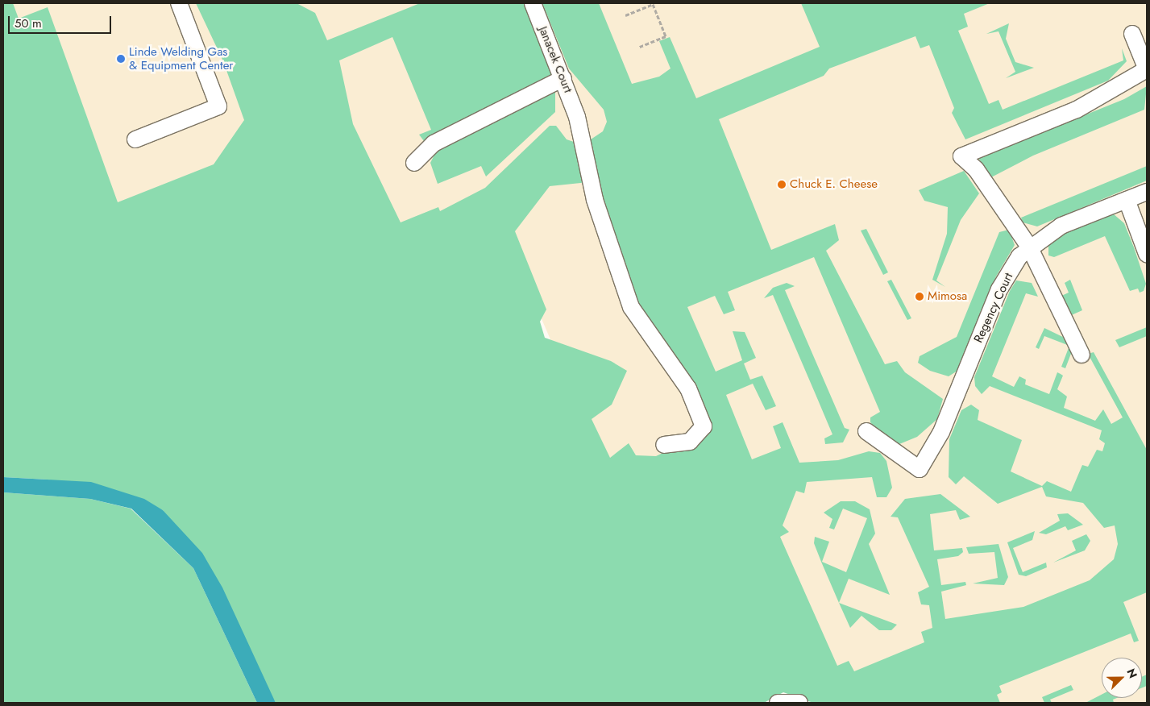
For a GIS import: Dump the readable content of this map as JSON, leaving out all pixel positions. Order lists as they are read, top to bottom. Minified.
{"streets":{"street":["Janacek Court","Regency Court"]},"places":["Linde Welding Gas & Equipment Center","Chuck E. Cheese","Mimosa"],"scale_bar":"50 m","north":"top right"}
